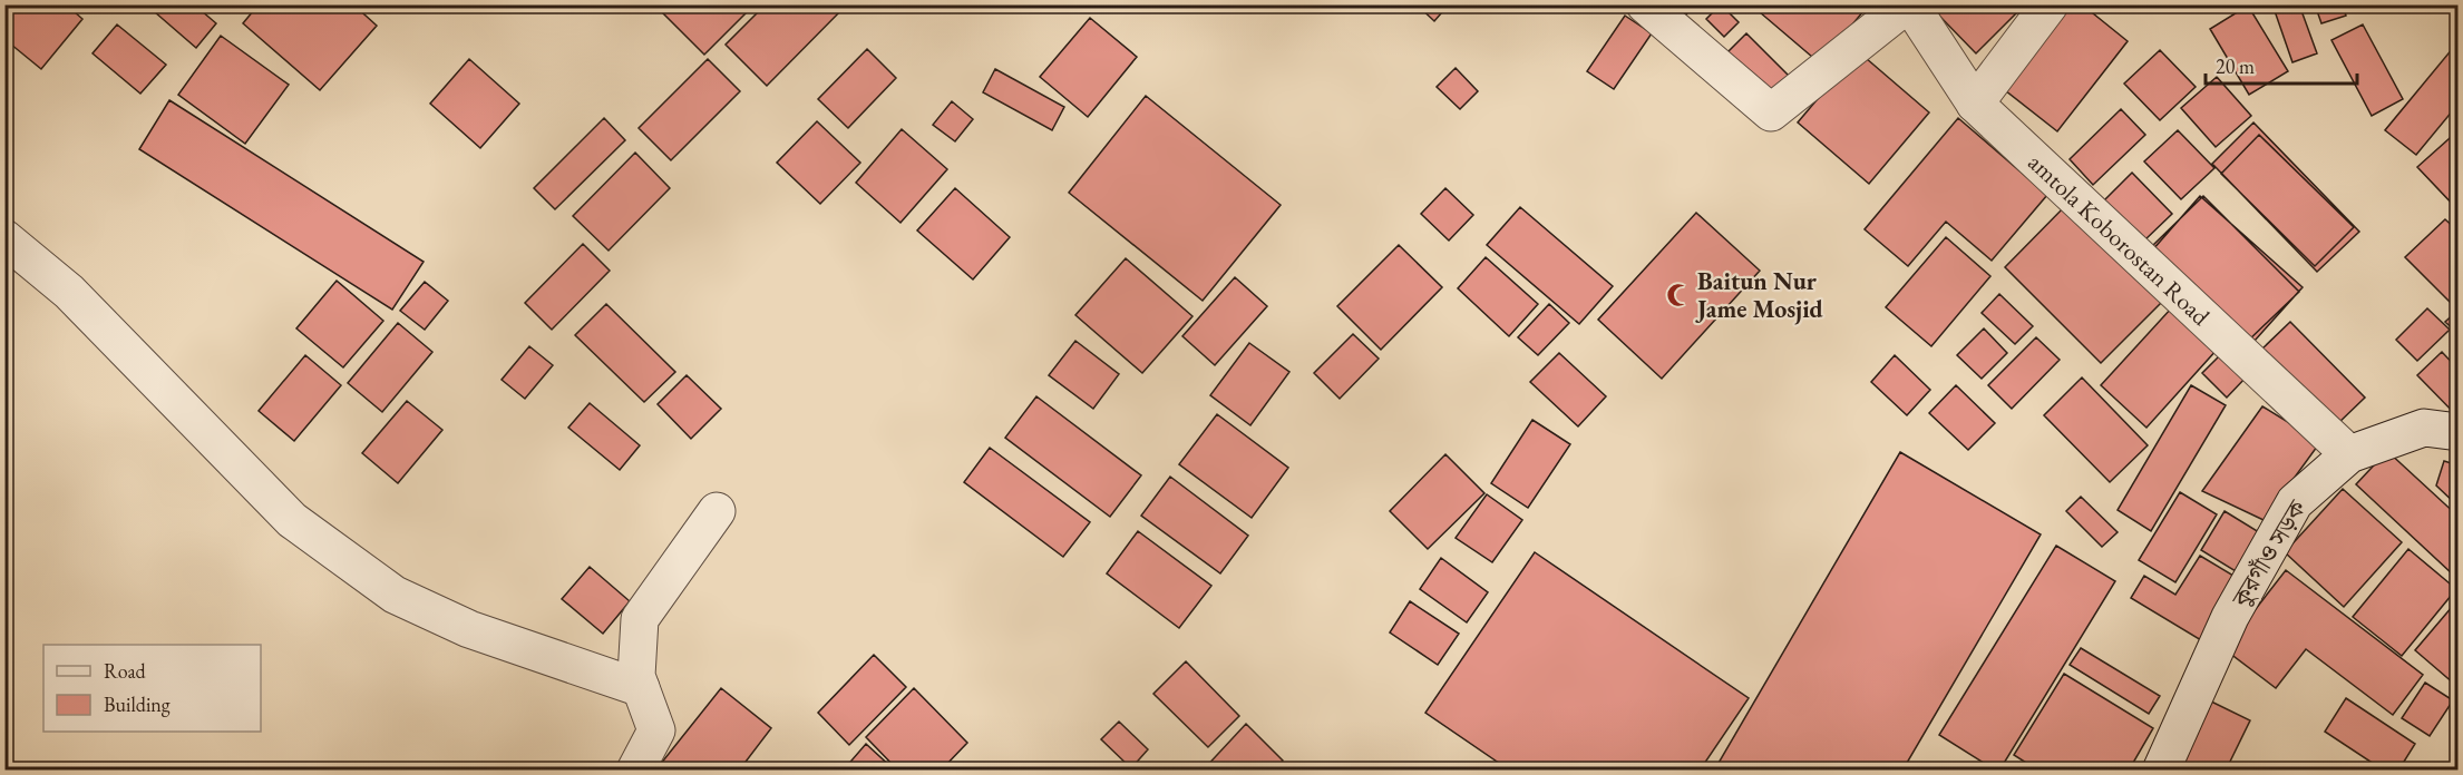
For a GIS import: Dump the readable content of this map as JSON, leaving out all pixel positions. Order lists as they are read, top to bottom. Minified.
{"streets":{"street":["amtola Koborostan Road","কুরগাঁও সড়ক"]},"crossings":[["amtola Koborostan Road","কুরগাঁও সড়ক"]],"places":{"mosque":["Baitun Nur Jame Mosjid"]},"legend":["Road","Building"],"scale_bar":"20 m"}
